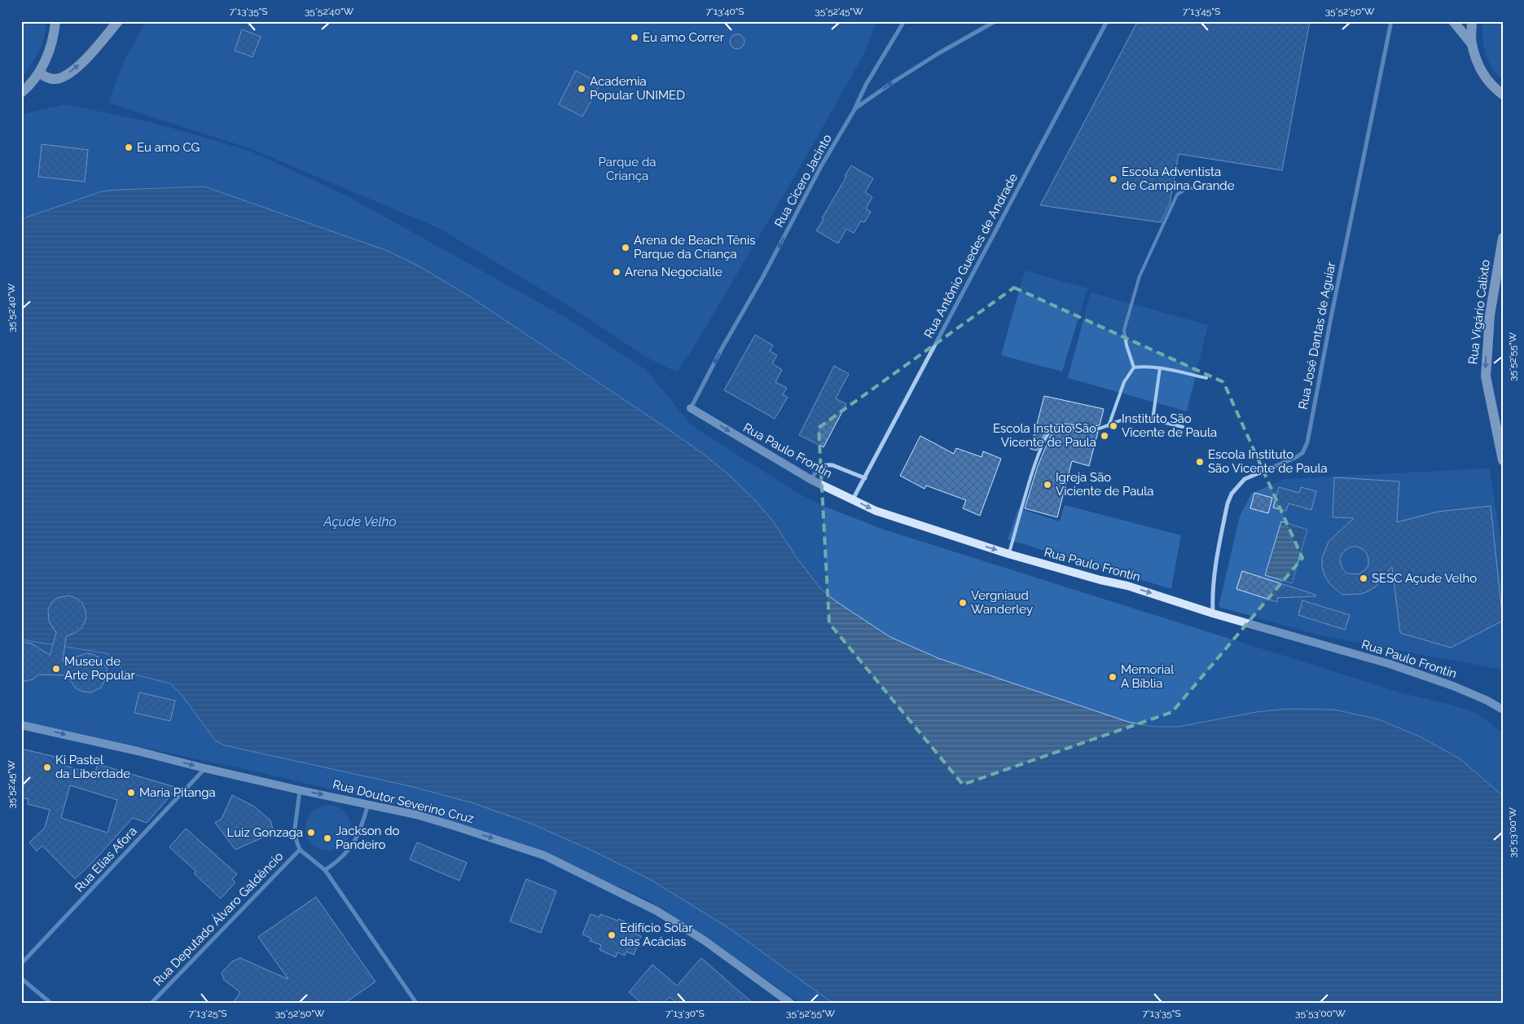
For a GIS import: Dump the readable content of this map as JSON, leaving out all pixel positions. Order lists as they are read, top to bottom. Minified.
{"streets":{"main road":["Rua Vigário Calixto","Rua Paulo Frontin","Rua Doutor Severino Cruz"],"street":["Rua Cicero Jacinto","Rua Antônio Guedes de Andrade","Rua José Dantas de Aguiar","Rua Elias Afora","Rua Deputado Álvaro Galdêncio"]},"crossings":[["Rua Cicero Jacinto","Rua Paulo Frontin"],["Rua Antônio Guedes de Andrade","Rua Paulo Frontin"],["Rua José Dantas de Aguiar","Rua Paulo Frontin"],["Rua Doutor Severino Cruz","Rua Elias Afora"]],"one_way":["Rua Vigário Calixto","Rua Paulo Frontin","Rua Doutor Severino Cruz"],"water":["Açude Velho"],"parks":["Parque da Criança"],"places":["Eu amo Correr","Academia Popular UNIMED","Eu amo CG","Escola Adventista de Campina Grande","Arena de Beach Tênis Parque da Criança","Arena Negocialle","Instituto São Vicente de Paula","Escola Instuto São Vicente de Paula","Escola Instituto São Vicente de Paula","Igreja São Viciente de Paula","SESC Açude Velho","Vergniaud Wanderley","Museu de Arte Popular","Memorial A Bíblia","Ki Pastel da Liberdade","Maria Pitanga","Luiz Gonzaga","Jackson do Pandeiro","Edifício Solar das Acácias"],"coordinates":["7°13'35\"S","35°52'40\"W","7°13'40\"S","35°52'45\"W","7°13'45\"S","35°52'50\"W","35°52'55\"W","35°53'00\"W","7°13'25\"S","7°13'30\"S"]}
